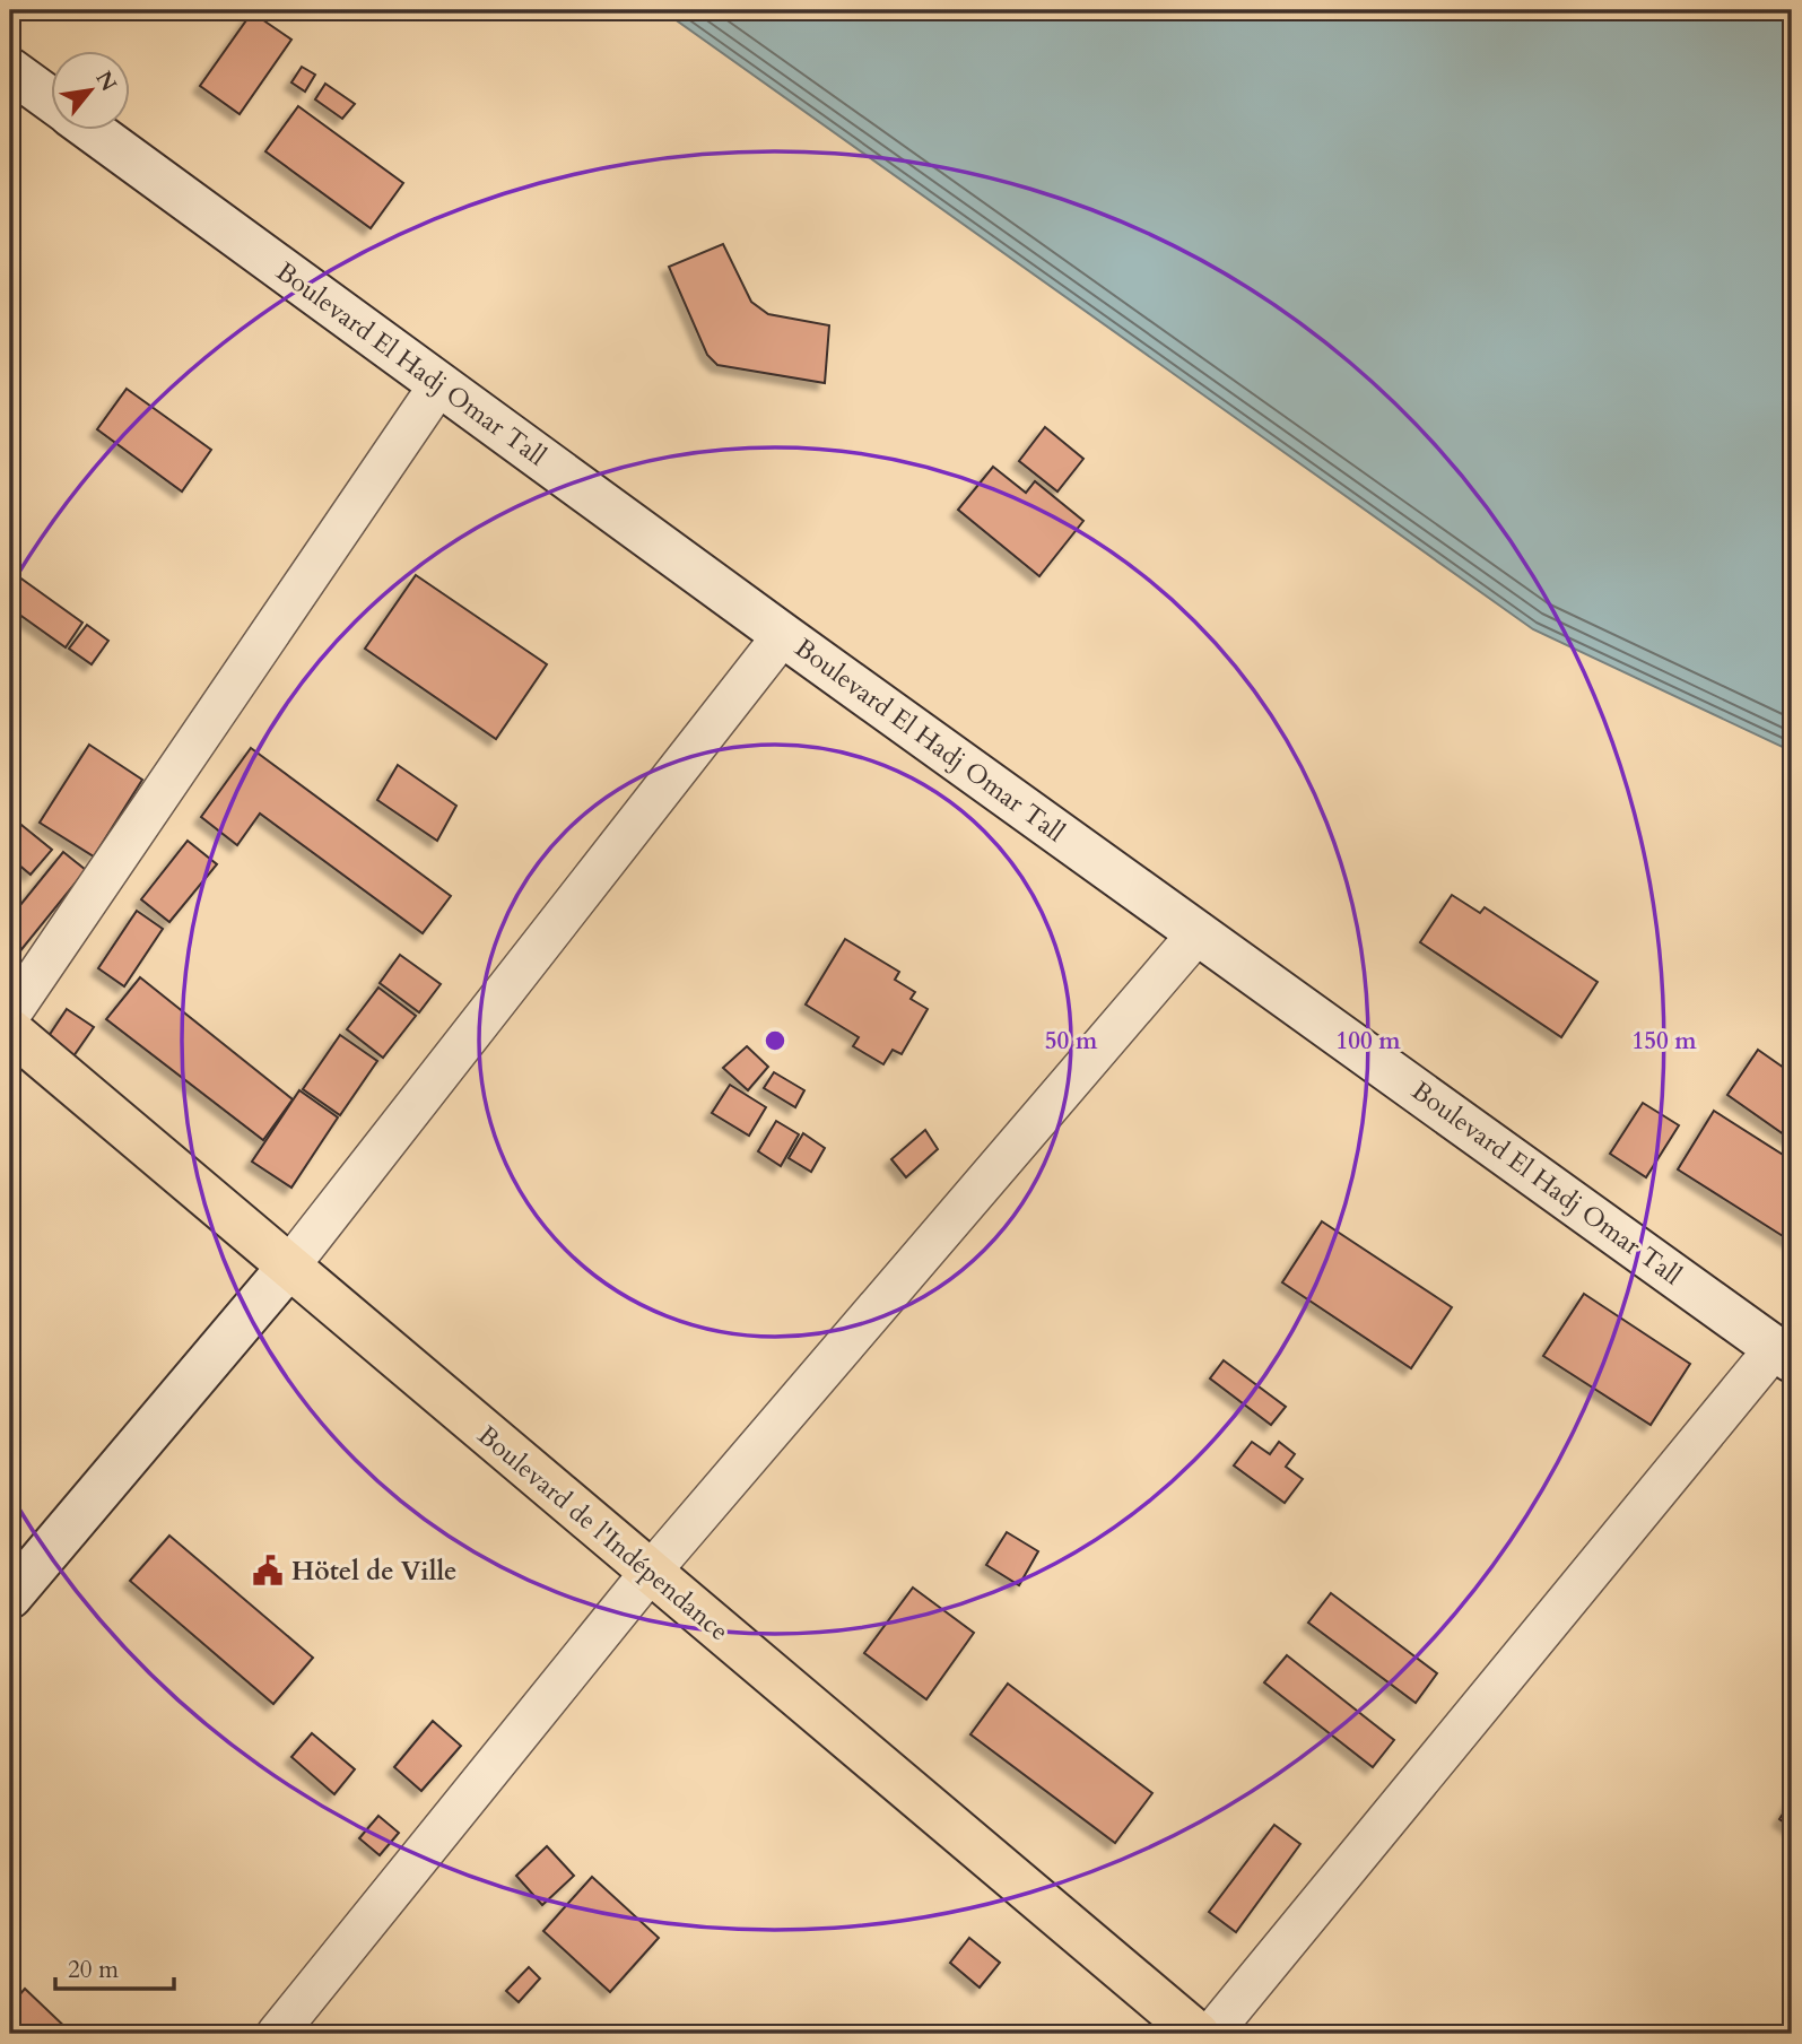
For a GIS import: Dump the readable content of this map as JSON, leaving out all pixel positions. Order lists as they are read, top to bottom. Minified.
{"streets":{"highway":["Boulevard de l'Indépendance"],"street":["Boulevard El Hadj Omar Tall"]},"places":{"public building":["Hötel de Ville"]},"scale_bar":"20 m","north":"top right","rings":["50 m","100 m","150 m"]}
